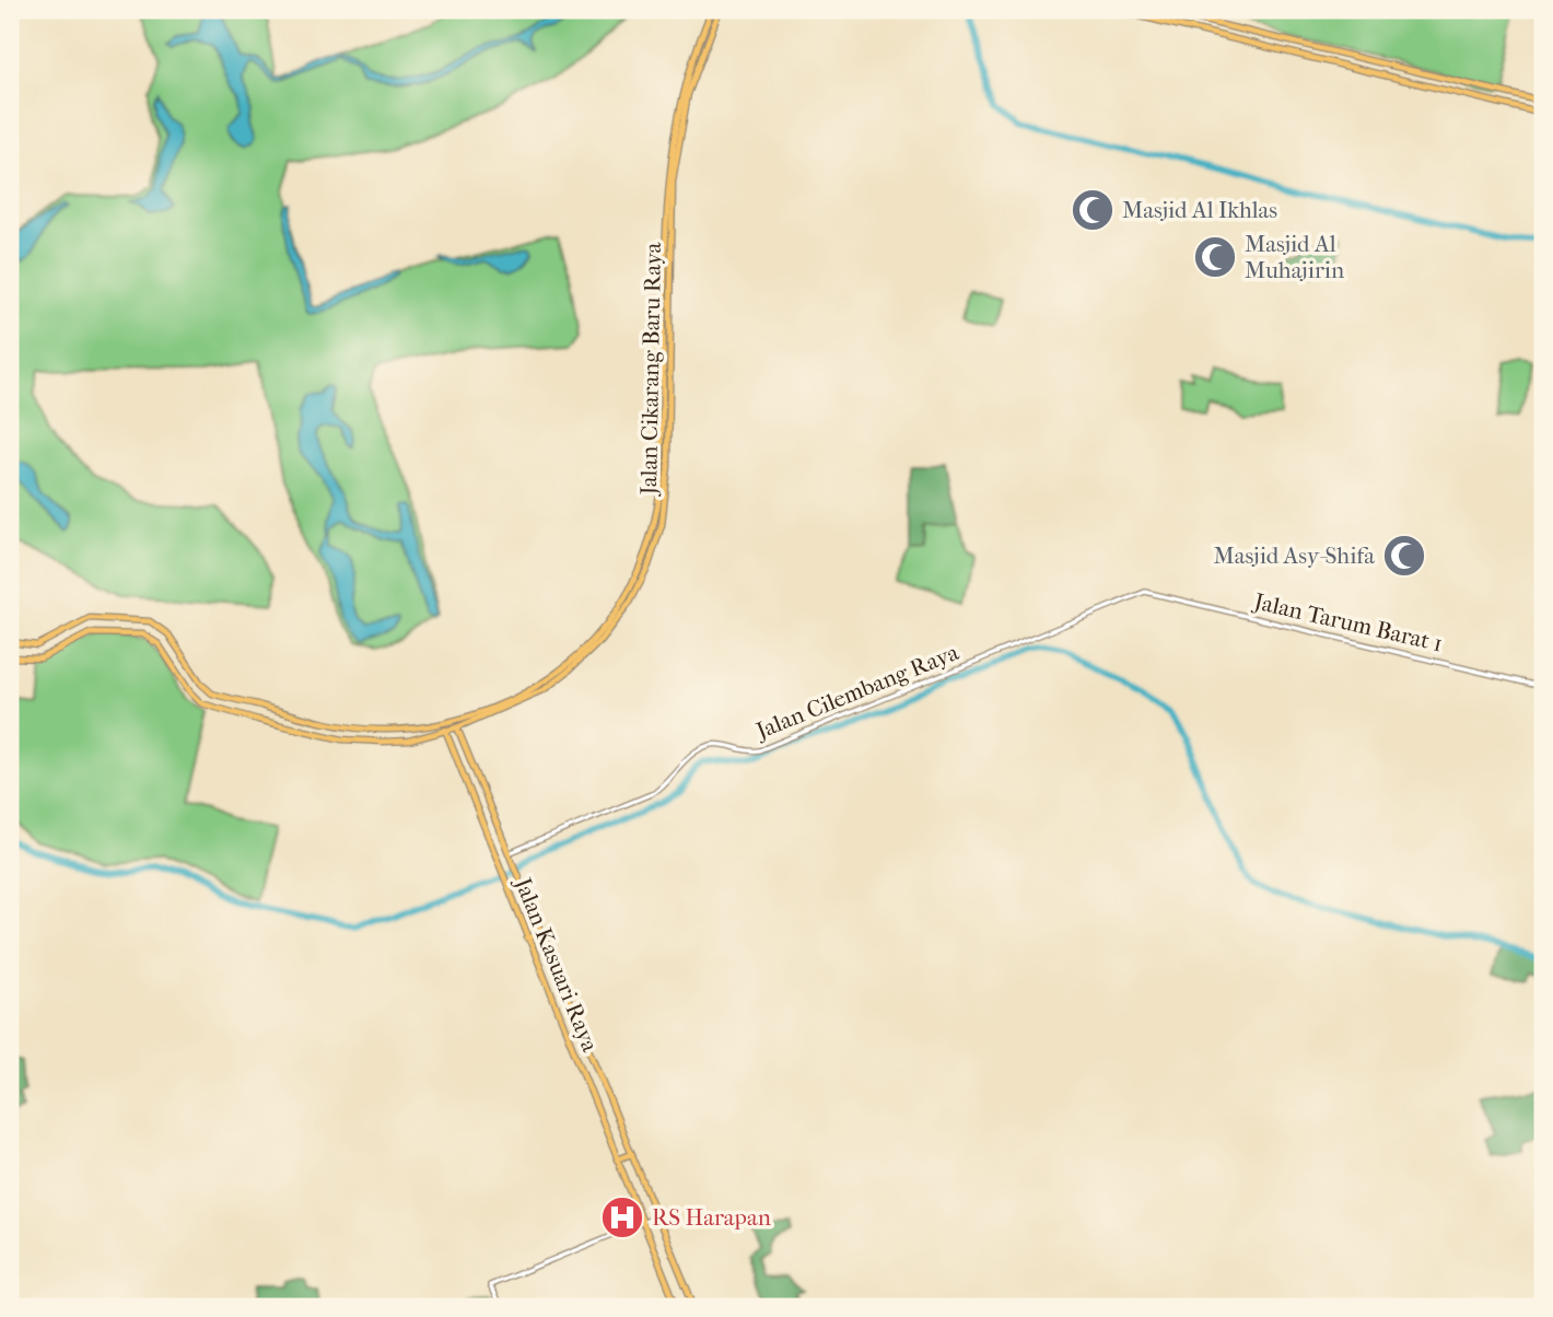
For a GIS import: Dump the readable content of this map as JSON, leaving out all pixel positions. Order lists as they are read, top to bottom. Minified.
{"streets":{"main road":["Jalan Cikarang Baru Raya","Jalan Kasuari Raya"],"street":["Jalan Tarum Barat 1","Jalan Cilembang Raya"]},"crossings":[["Jalan Tarum Barat 1","Jalan Cilembang Raya"]],"places":{"mosque":["Masjid Al Ikhlas","Masjid Al Muhajirin","Masjid Asy-Shifa"],"hospital":["RS Harapan"]}}
